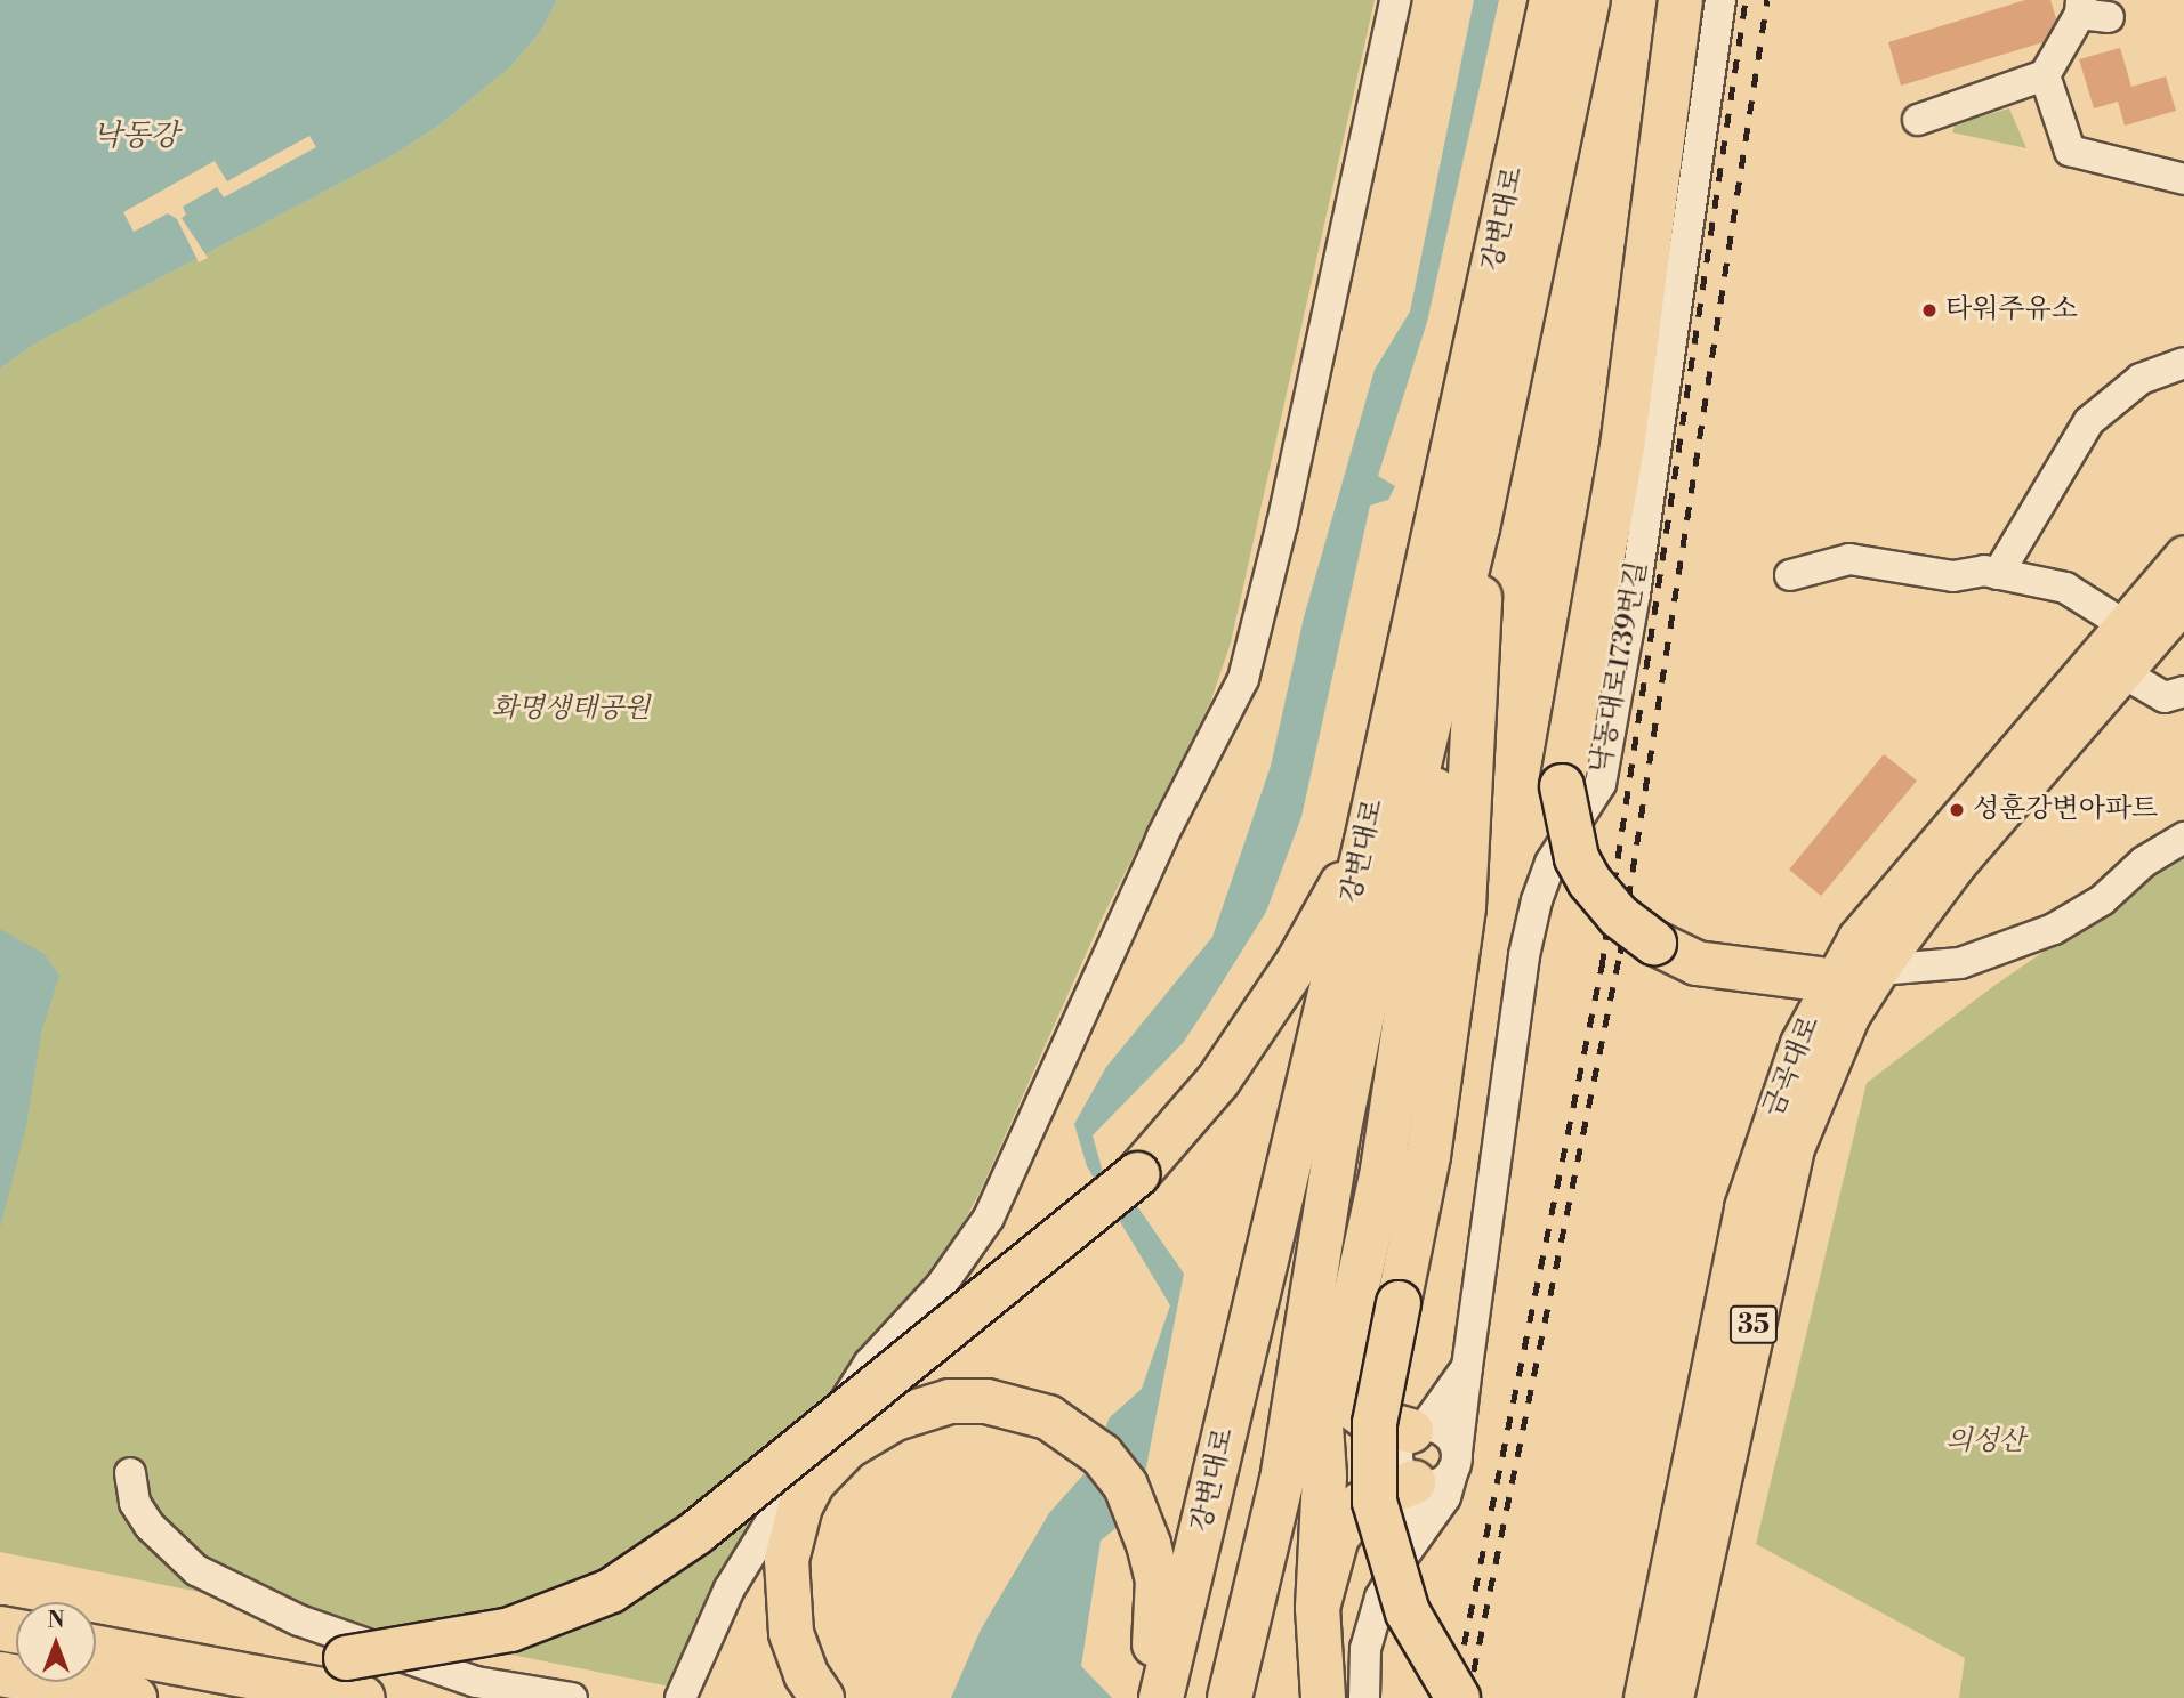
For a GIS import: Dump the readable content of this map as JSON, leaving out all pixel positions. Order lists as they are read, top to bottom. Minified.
{"streets":{"highway":["강변대로"],"main road":["금곡대로","35"],"street":["낙동대로1739번길"]},"water":["낙동강"],"parks":["화명생태공원","의성산"],"places":["타워주유소","성훈강변아파트"],"north":"top"}
